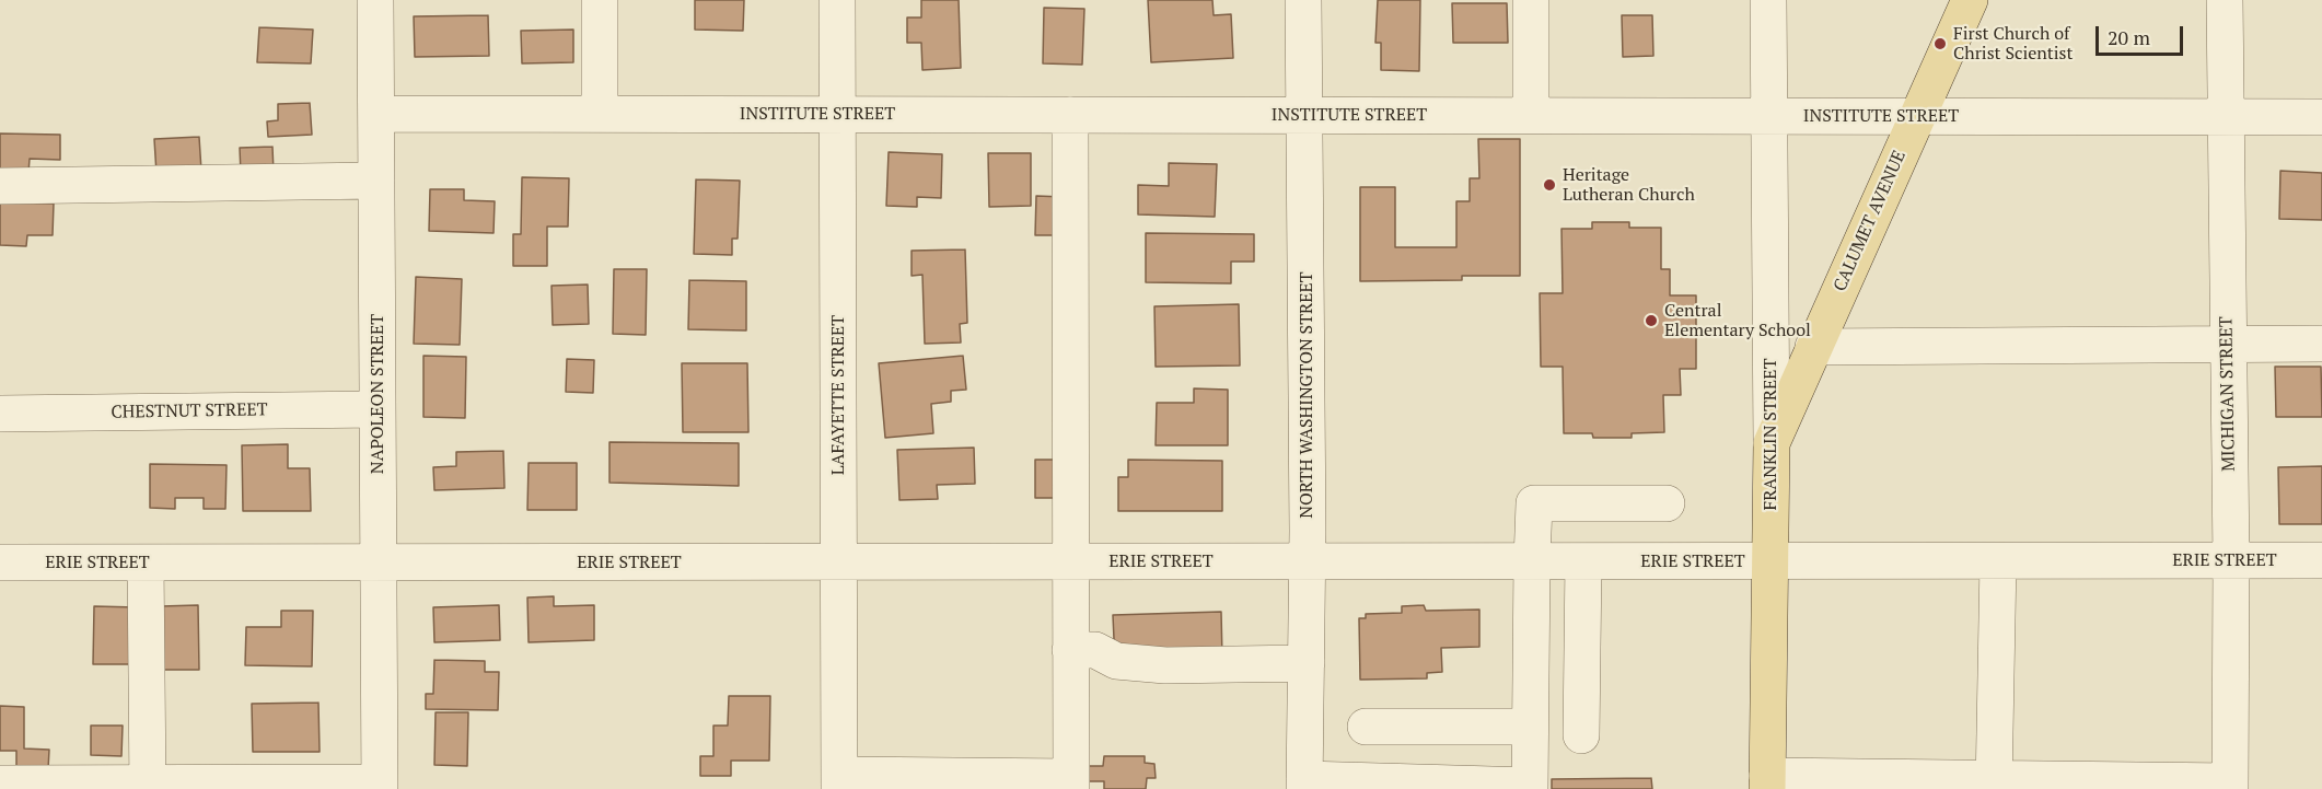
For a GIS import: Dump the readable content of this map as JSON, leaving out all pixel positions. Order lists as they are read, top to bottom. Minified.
{"streets":{"main road":["CALUMET AVENUE","FRANKLIN STREET"],"street":["INSTITUTE STREET","NAPOLEON STREET","MICHIGAN STREET","LAFAYETTE STREET","NORTH WASHINGTON STREET","CHESTNUT STREET","ERIE STREET"]},"crossings":[["INSTITUTE STREET","CALUMET AVENUE"],["INSTITUTE STREET","NAPOLEON STREET"],["INSTITUTE STREET","MICHIGAN STREET"],["INSTITUTE STREET","LAFAYETTE STREET"],["INSTITUTE STREET","NORTH WASHINGTON STREET"],["INSTITUTE STREET","FRANKLIN STREET"],["CALUMET AVENUE","FRANKLIN STREET"],["NAPOLEON STREET","CHESTNUT STREET"],["NAPOLEON STREET","ERIE STREET"],["MICHIGAN STREET","ERIE STREET"],["LAFAYETTE STREET","ERIE STREET"],["NORTH WASHINGTON STREET","ERIE STREET"],["FRANKLIN STREET","ERIE STREET"]],"places":["First Church of Christ Scientist","Heritage Lutheran Church","Central Elementary School"],"scale_bar":"20 m"}
